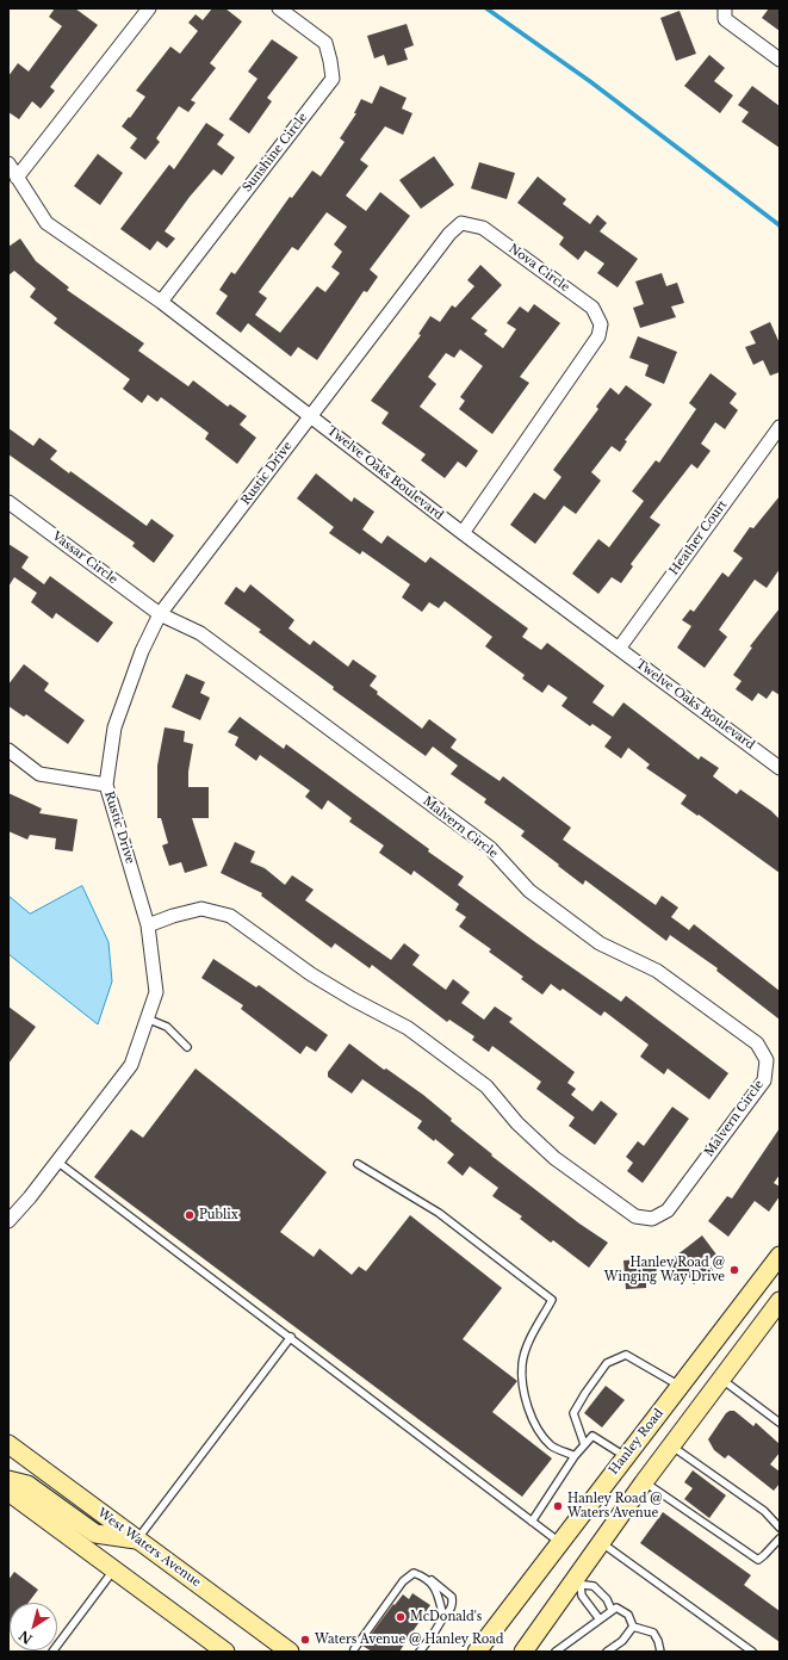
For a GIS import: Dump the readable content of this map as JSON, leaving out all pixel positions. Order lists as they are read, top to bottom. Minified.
{"streets":{"main road":["Hanley Road","West Waters Avenue"],"street":["Sunshine Circle","Nova Circle","Rustic Drive","Twelve Oaks Boulevard","Heather Court","Vassar Circle","Malvern Circle"]},"crossings":[["Sunshine Circle","Twelve Oaks Boulevard"],["Nova Circle","Rustic Drive"],["Nova Circle","Twelve Oaks Boulevard"],["Rustic Drive","Twelve Oaks Boulevard"],["Rustic Drive","Vassar Circle"],["Rustic Drive","Malvern Circle"],["Twelve Oaks Boulevard","Heather Court"],["Vassar Circle","Malvern Circle"]],"places":["Publix","Hanley Road @ Winging Way Drive","Hanley Road @ Waters Avenue","McDonald's","Waters Avenue @ Hanley Road"],"north":"bottom left"}
